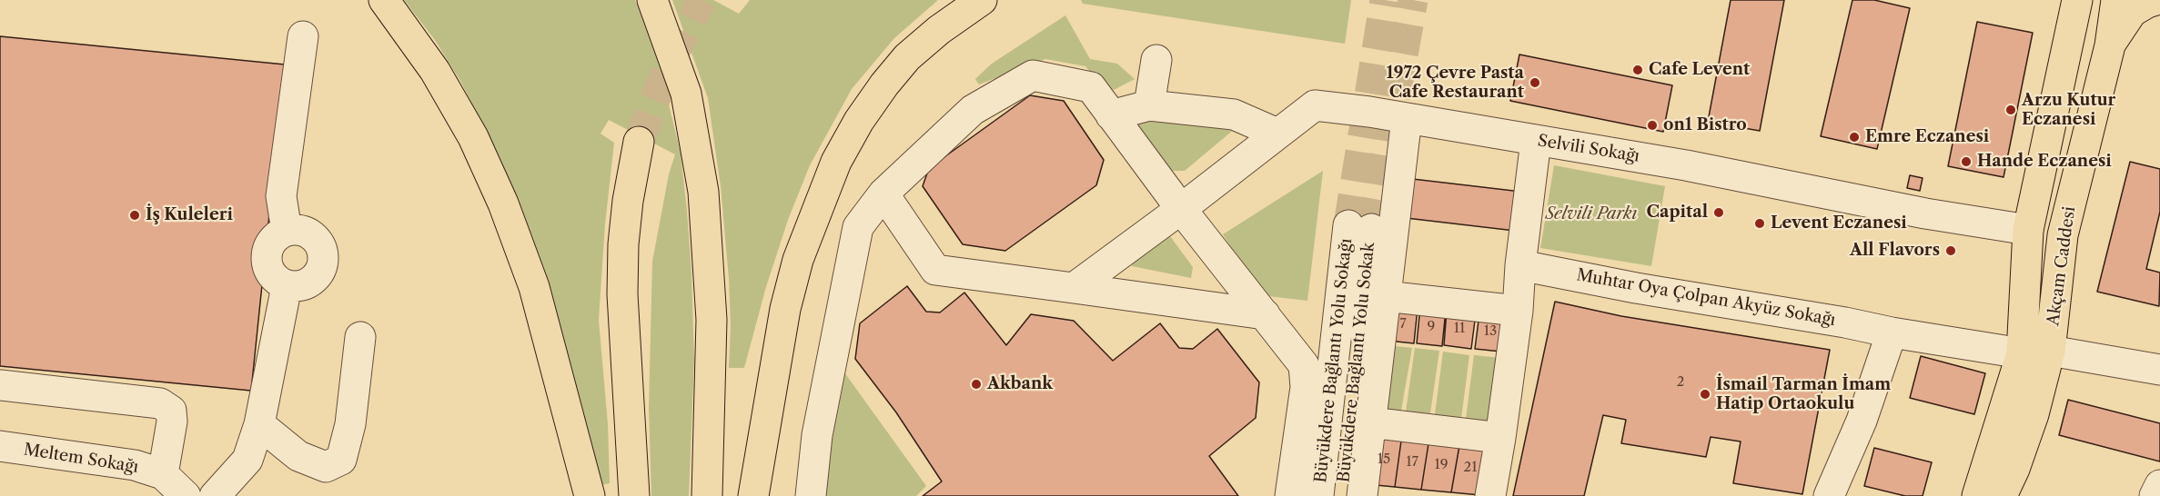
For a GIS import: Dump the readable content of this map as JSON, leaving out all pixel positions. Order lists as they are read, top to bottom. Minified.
{"streets":{"main road":["Akçam Caddesi"],"street":["Selvili Sokağı","Muhtar Oya Çolpan Akyüz Sokağı","Büyükdere Bağlantı Yolu Sokağı","Büyükdere Bağlantı Yolu Sokak","Meltem Sokağı"]},"crossings":[["Selvili Sokağı","Akçam Caddesi"],["Akçam Caddesi","Muhtar Oya Çolpan Akyüz Sokağı"],["Büyükdere Bağlantı Yolu Sokağı","Büyükdere Bağlantı Yolu Sokak"]],"parks":["Selvili Parkı"],"places":["Cafe Levent","1972 Çevre Pasta Cafe Restaurant","Arzu Kutur Eczanesi","on1 Bistro","Emre Eczanesi","Hande Eczanesi","Capital","İş Kuleleri","Levent Eczanesi","All Flavors","Akbank","İsmail Tarman İmam Hatip Ortaokulu"],"house_numbers":["7","9","11","13","2","15","17","19","21"]}
